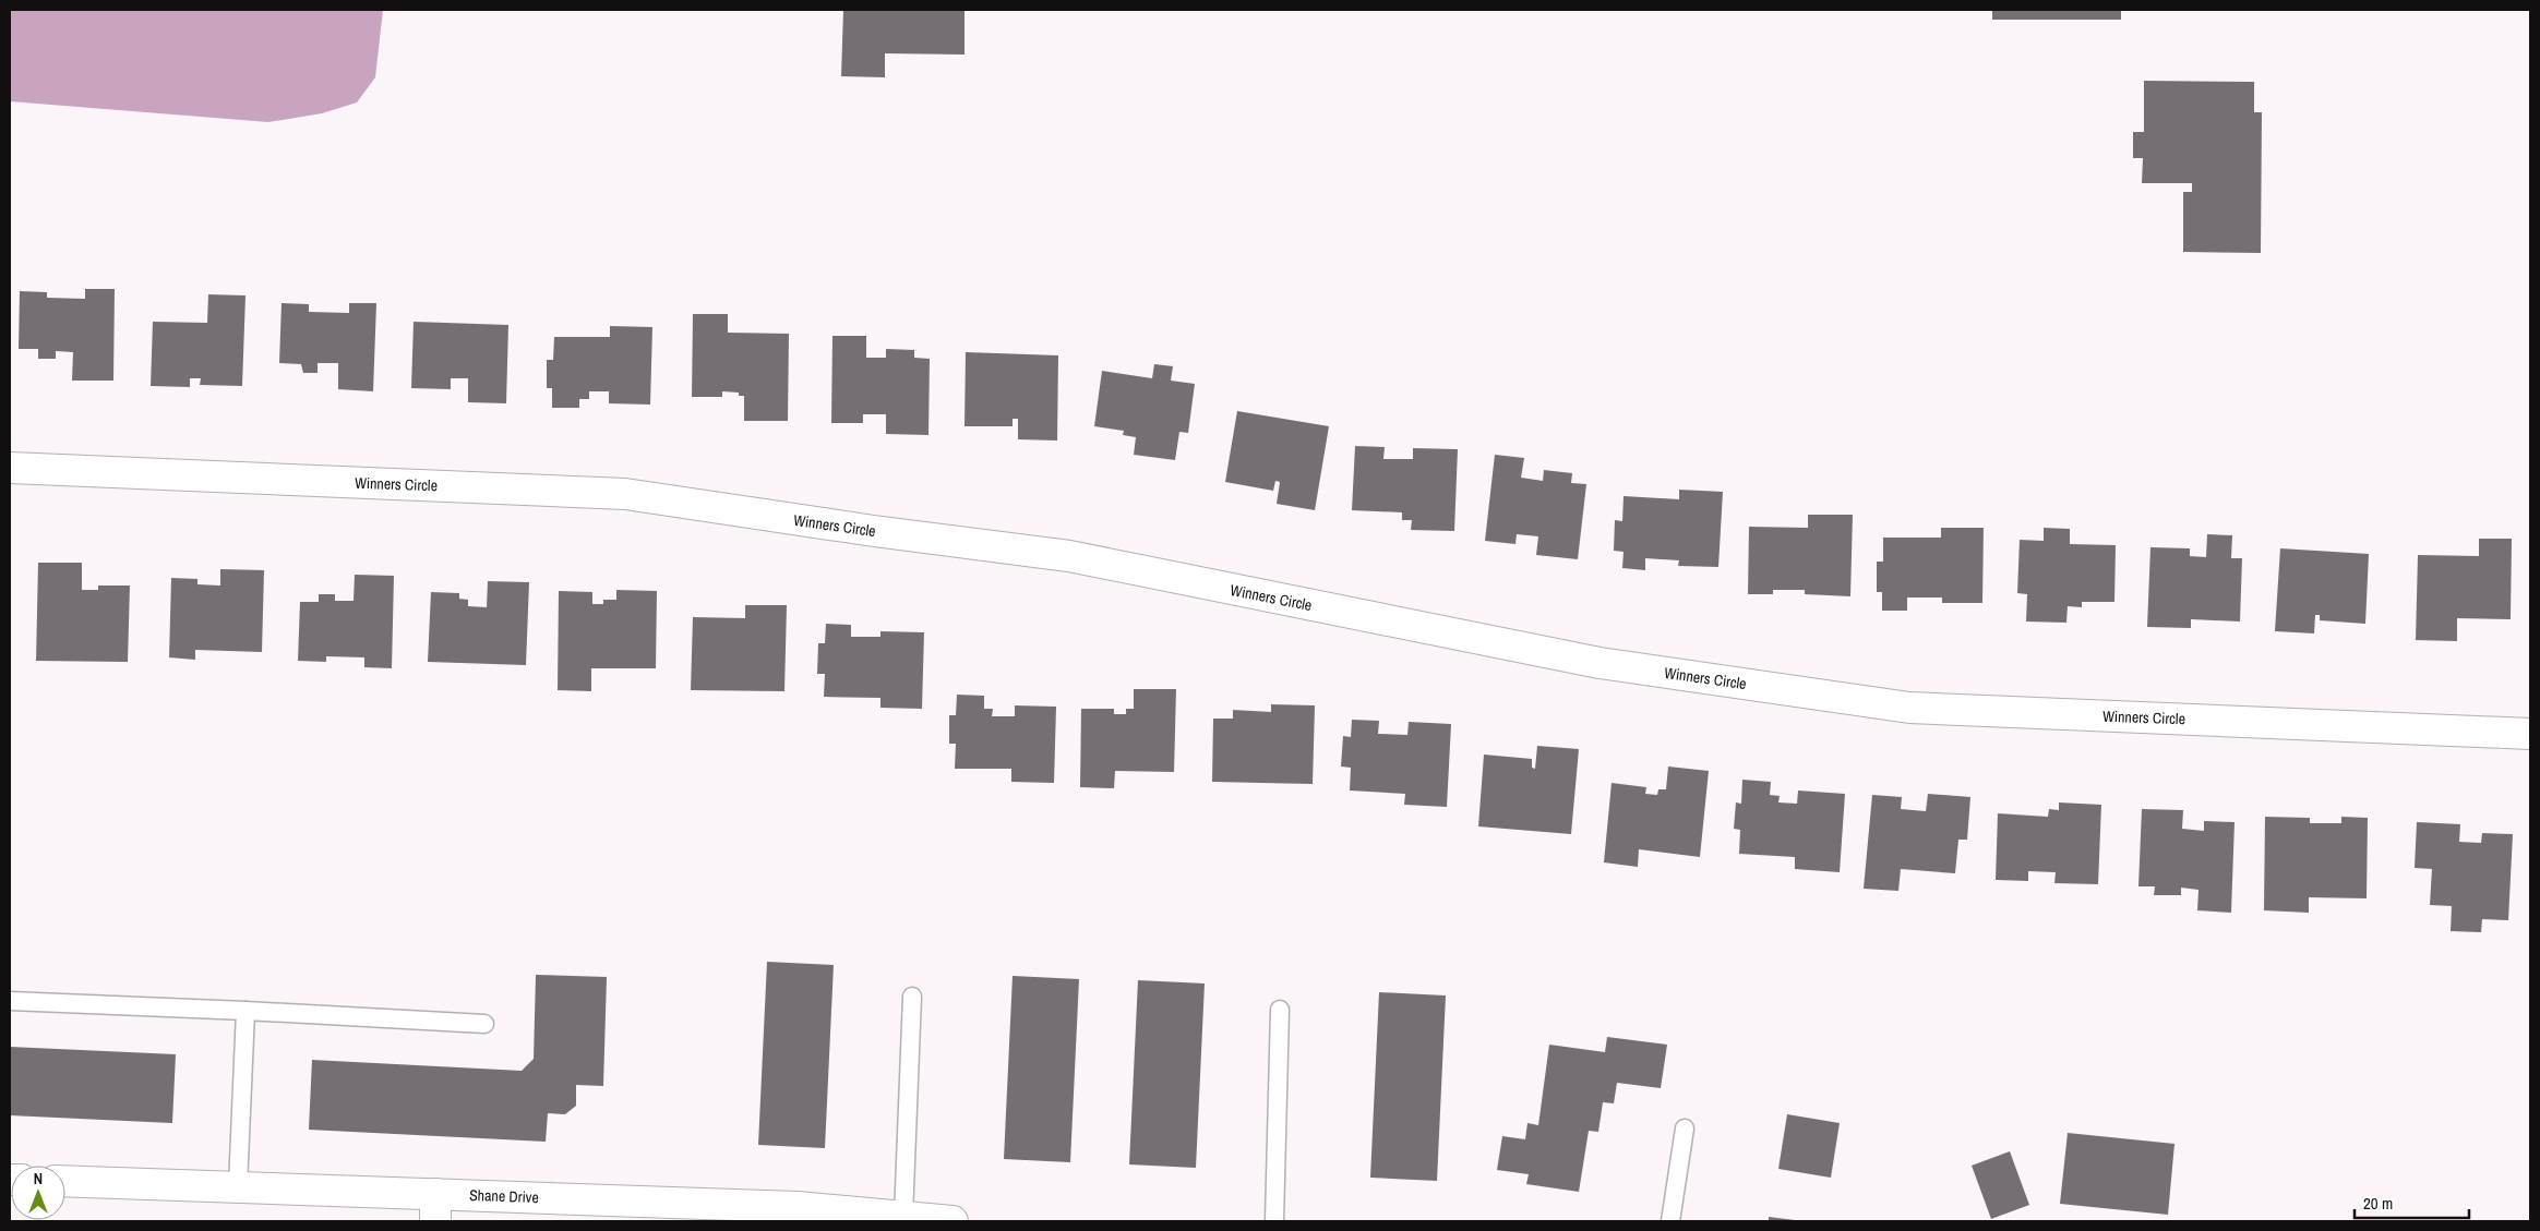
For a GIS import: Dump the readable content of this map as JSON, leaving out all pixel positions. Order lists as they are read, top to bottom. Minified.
{"streets":{"street":["Winners Circle","Shane Drive"]},"scale_bar":"20 m","north":"top"}
